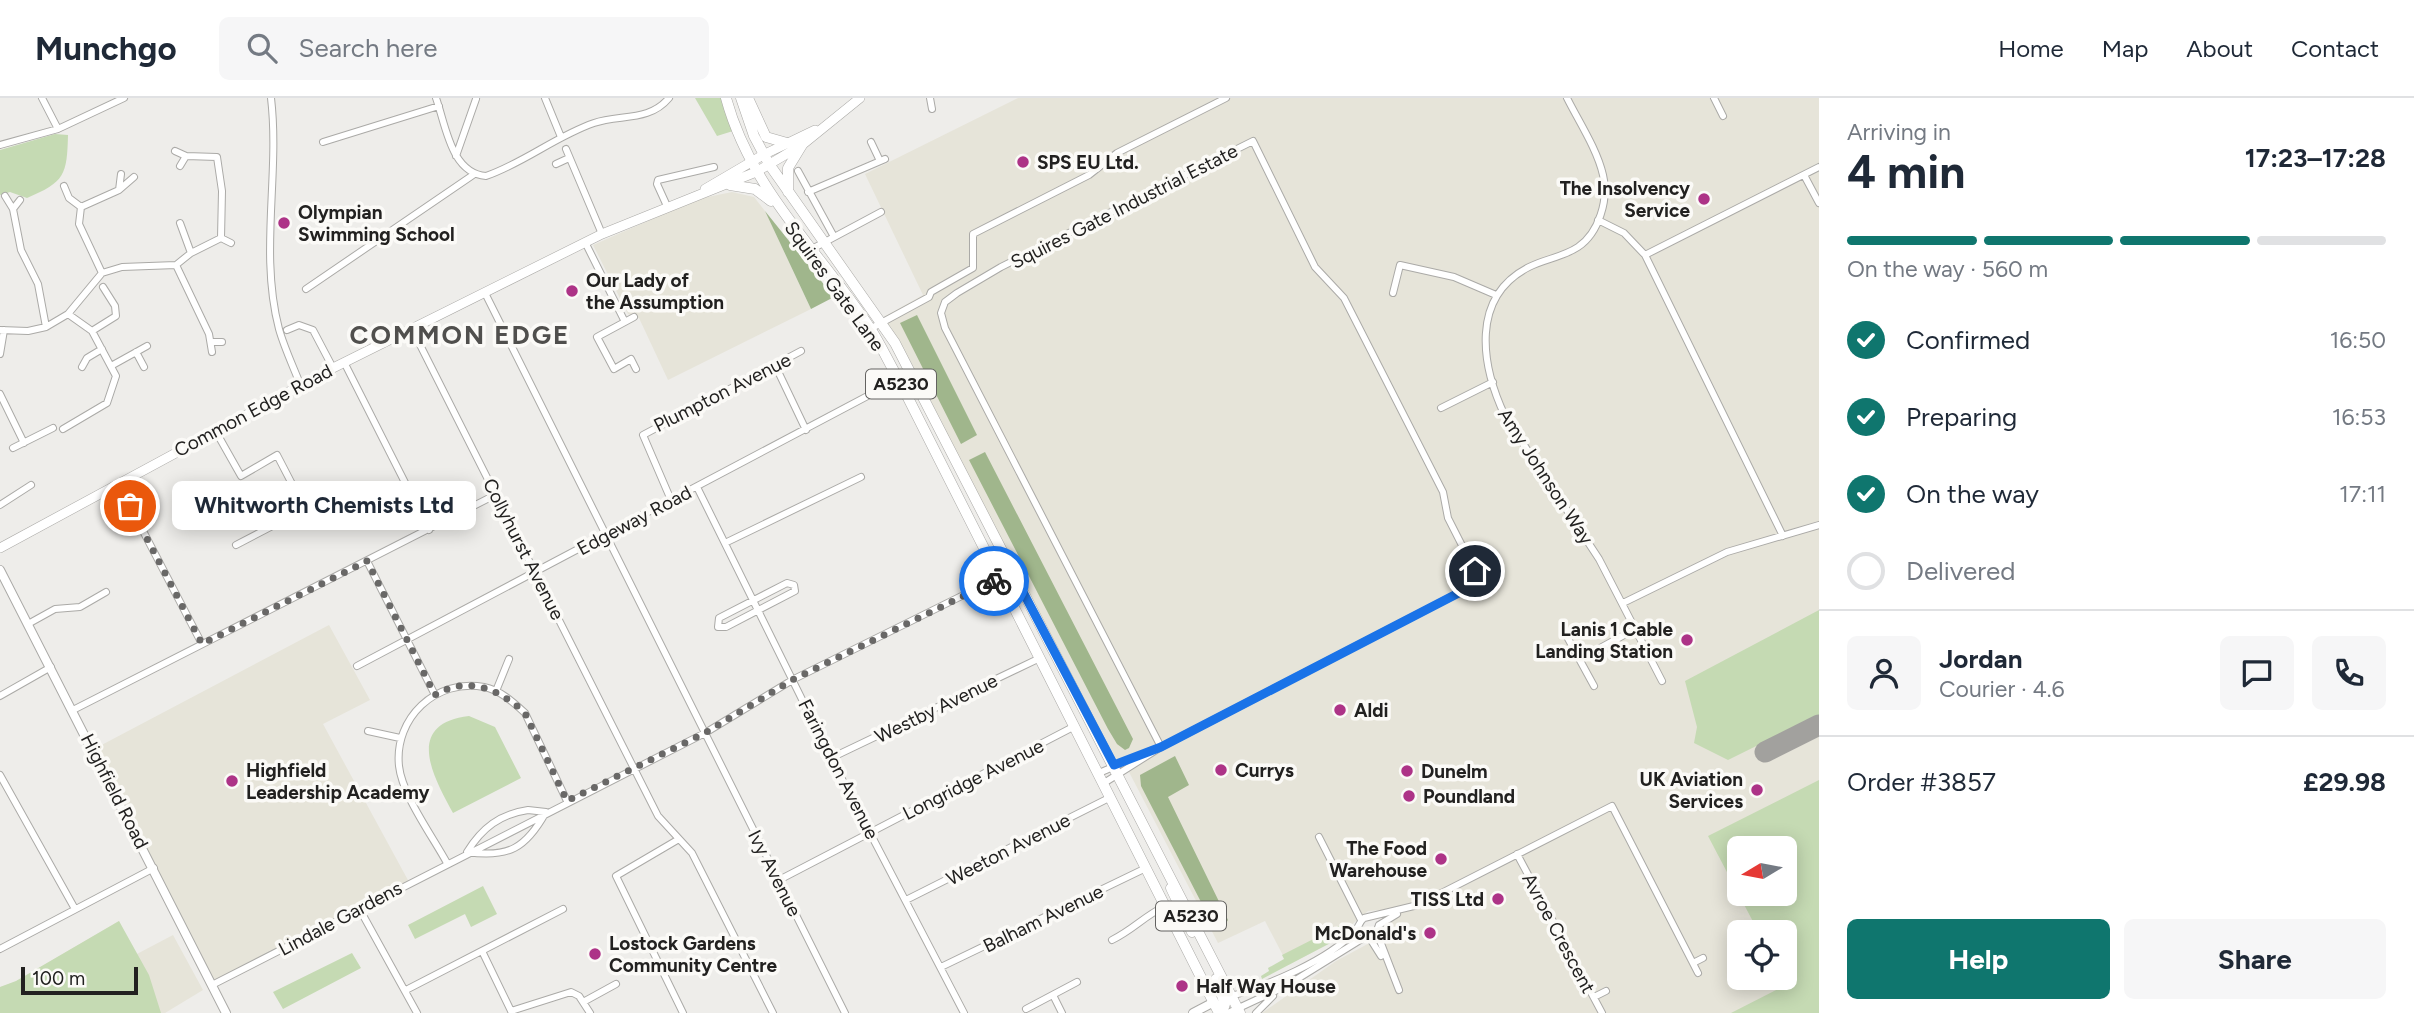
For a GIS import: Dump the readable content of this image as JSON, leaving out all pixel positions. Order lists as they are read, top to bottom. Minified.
{"streets":{"main road":["Squires Gate Lane","A5230","Common Edge Road"],"street":["Squires Gate Industrial Estate","Plumpton Avenue","Amy Johnson Way","Edgeway Road","Collyhurst Avenue","Westby Avenue","Faringdon Avenue","Longridge Avenue","Highfield Road","Weeton Avenue","Ivy Avenue","Lindale Gardens","Balham Avenue","Avroe Crescent"]},"crossings":[["Squires Gate Industrial Estate","Squires Gate Lane"],["Squires Gate Lane","A5230"],["Squires Gate Lane","Common Edge Road"],["Squires Gate Lane","Edgeway Road"],["Squires Gate Lane","Westby Avenue"],["Squires Gate Lane","Longridge Avenue"],["Squires Gate Lane","Weeton Avenue"],["Squires Gate Lane","Lindale Gardens"],["Squires Gate Lane","Balham Avenue"],["A5230","Common Edge Road"],["Plumpton Avenue","Edgeway Road"],["Common Edge Road","Collyhurst Avenue"],["Common Edge Road","Ivy Avenue"],["Edgeway Road","Collyhurst Avenue"],["Edgeway Road","Faringdon Avenue"],["Edgeway Road","Ivy Avenue"],["Collyhurst Avenue","Lindale Gardens"],["Westby Avenue","Faringdon Avenue"],["Faringdon Avenue","Longridge Avenue"],["Faringdon Avenue","Weeton Avenue"],["Faringdon Avenue","Lindale Gardens"],["Faringdon Avenue","Balham Avenue"],["Longridge Avenue","Ivy Avenue"],["Highfield Road","Lindale Gardens"],["Ivy Avenue","Lindale Gardens"]],"districts":["COMMON EDGE"],"places":["SPS EU Ltd.","The Insolvency Service","Olympian Swimming School","Our Lady of the Assumption","Whitworth Chemists Ltd","Lanis 1 Cable Landing Station","Aldi","Currys","Dunelm","Highfield Leadership Academy","UK Aviation Services","Poundland","The Food Warehouse","TISS Ltd","McDonald's","Lostock Gardens Community Centre","Half Way House"],"scale_bar":"100 m","north":"left","page":{"header":"Munchgo","search":"Search here","nav":["Home","Map","About","Contact"],"heading":["4 min","Arriving in","17:23–17:28"],"panel":["Jordan","Courier · 4.6","Order #3857","£29.98"],"bar":"On the way · 560 m","list":[["Confirmed","16:50"],["Preparing","16:53"],["On the way","17:11"],"Delivered"],"bubble":"Whitworth Chemists Ltd","buttons":["Help","Share"],"scale":"100 m"}}
